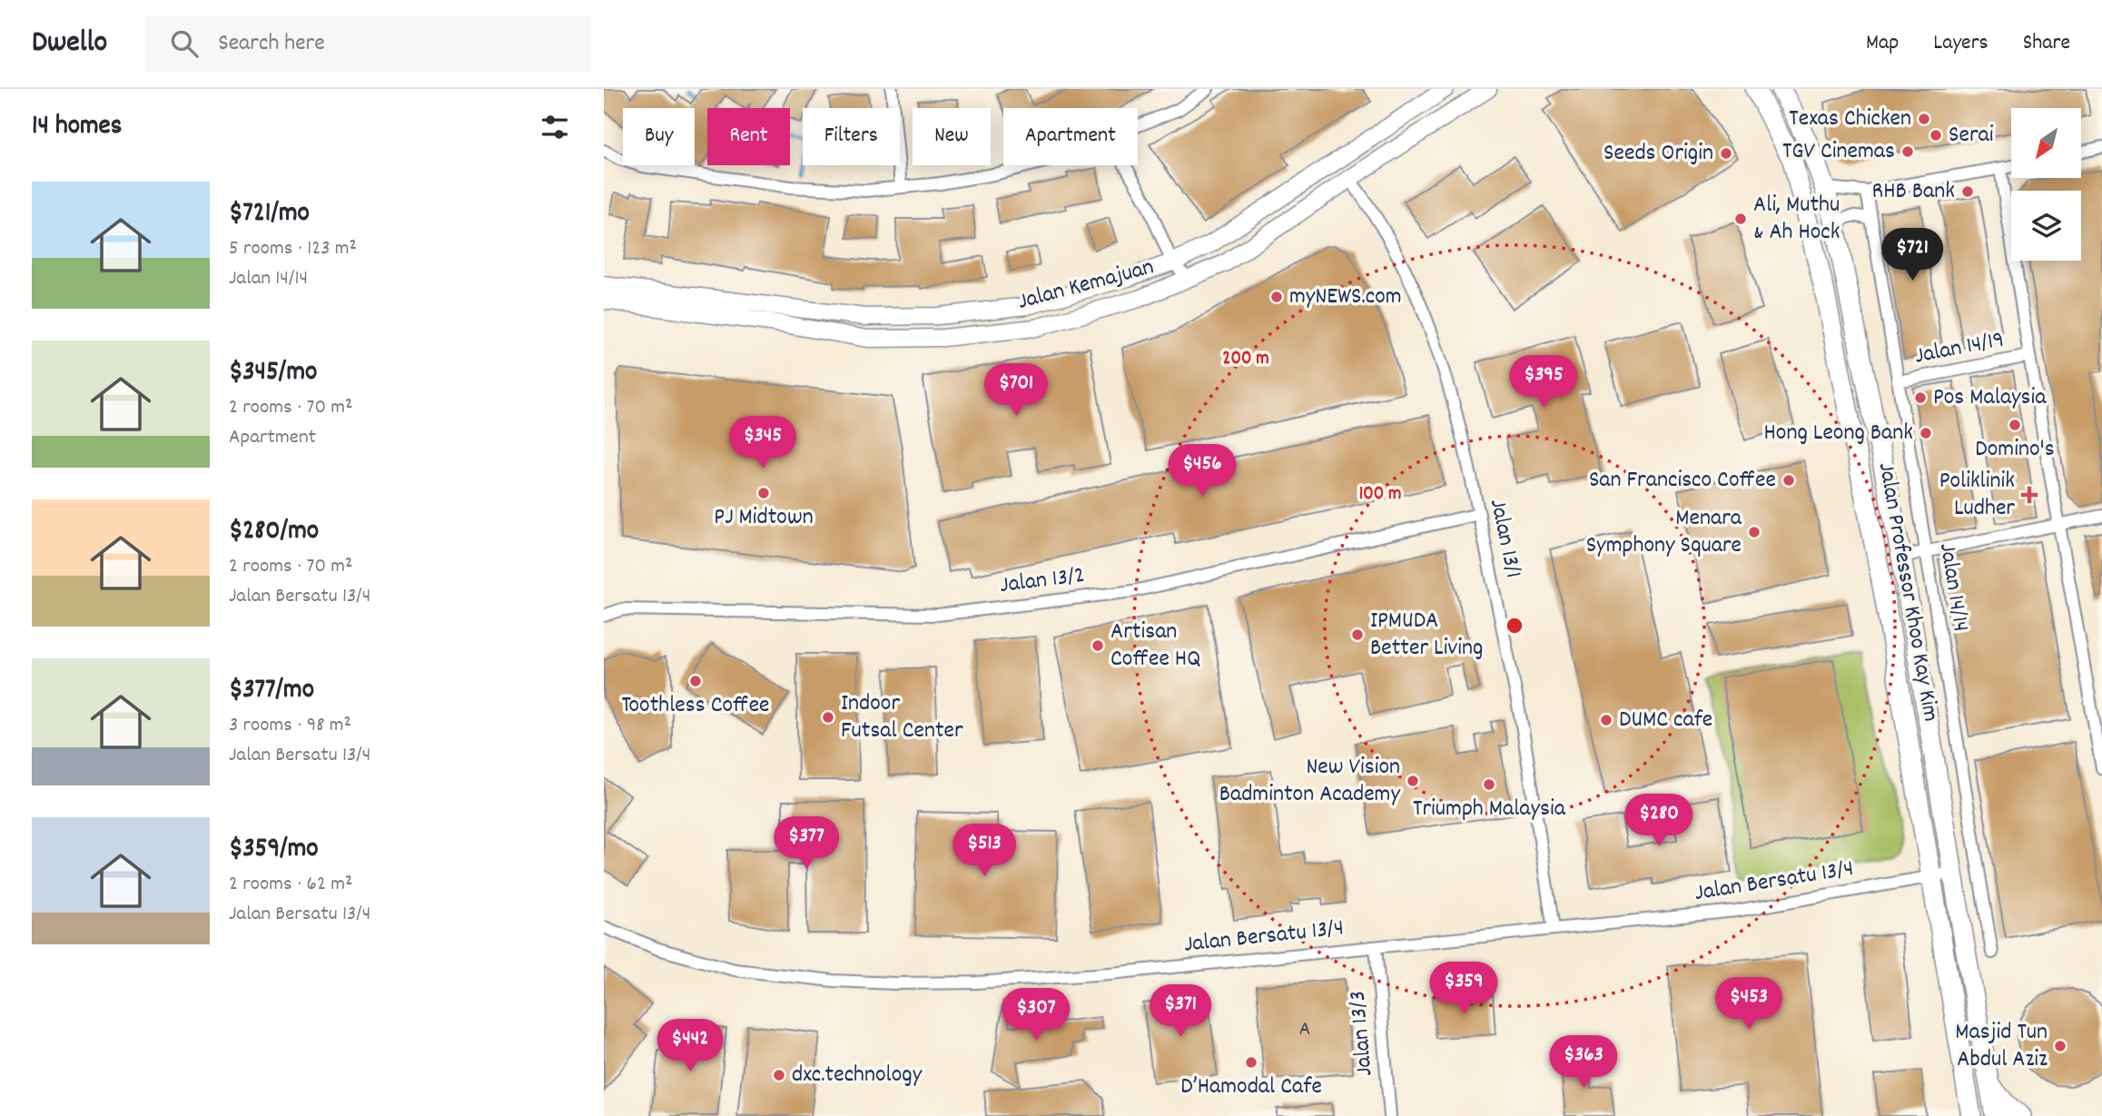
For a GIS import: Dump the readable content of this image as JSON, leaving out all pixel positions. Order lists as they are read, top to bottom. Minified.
{"streets":{"main road":["Jalan Kemajuan","Jalan Professor Khoo Kay Kim"],"street":["Jalan 14/19","Jalan 13/1","Jalan 13/2","Jalan 14/14","Jalan Bersatu 13/4","Jalan 13/3"]},"crossings":[["Jalan Kemajuan","Jalan 13/1"],["Jalan 14/19","Jalan 14/14"],["Jalan 13/1","Jalan 13/2"],["Jalan 13/1","Jalan Bersatu 13/4"],["Jalan Professor Khoo Kay Kim","Jalan Bersatu 13/4"],["Jalan Bersatu 13/4","Jalan 13/3"]],"places":{"other":["Texas Chicken","Serai","TGV Cinemas","Seeds Origin","RHB Bank","Ali, Muthu & Ah Hock","myNEWS.com","Pos Malaysia","Domino's","Hong Leong Bank","San Francisco Coffee","PJ Midtown","Menara Symphony Square","IPMUDA Better Living","Artisan Coffee HQ","Toothless Coffee","Indoor Futsal Center","DUMC cafe","New Vision Badminton Academy","Triumph Malaysia","Masjid Tun Abdul Aziz","D’Hamodal Cafe","dxc.technology"],"health":["Poliklinik Ludher"]},"house_numbers":["A"],"north":"bottom left","page":{"header":"Dwello","search":"Search here","nav":["Map","Layers","Share"],"heading":"14 homes","chip":["Buy","Rent","Filters","New","Apartment"],"list":[{"name":"$721/mo","note":"5 rooms · 123 m² · Jalan 14/14"},{"name":"$345/mo","note":"2 rooms · 70 m² · Apartment"},{"name":"$280/mo","note":"2 rooms · 70 m² · Jalan Bersatu 13/4"},{"name":"$377/mo","note":"3 rooms · 98 m² · Jalan Bersatu 13/4"},{"name":"$359/mo","note":"2 rooms · 62 m² · Jalan Bersatu 13/4"}],"price":["$721","$395","$701","$345","$456","$280","$377","$513","$359","$453","$371","$307","$442","$363"]},"rings":["200 m","100 m"]}
